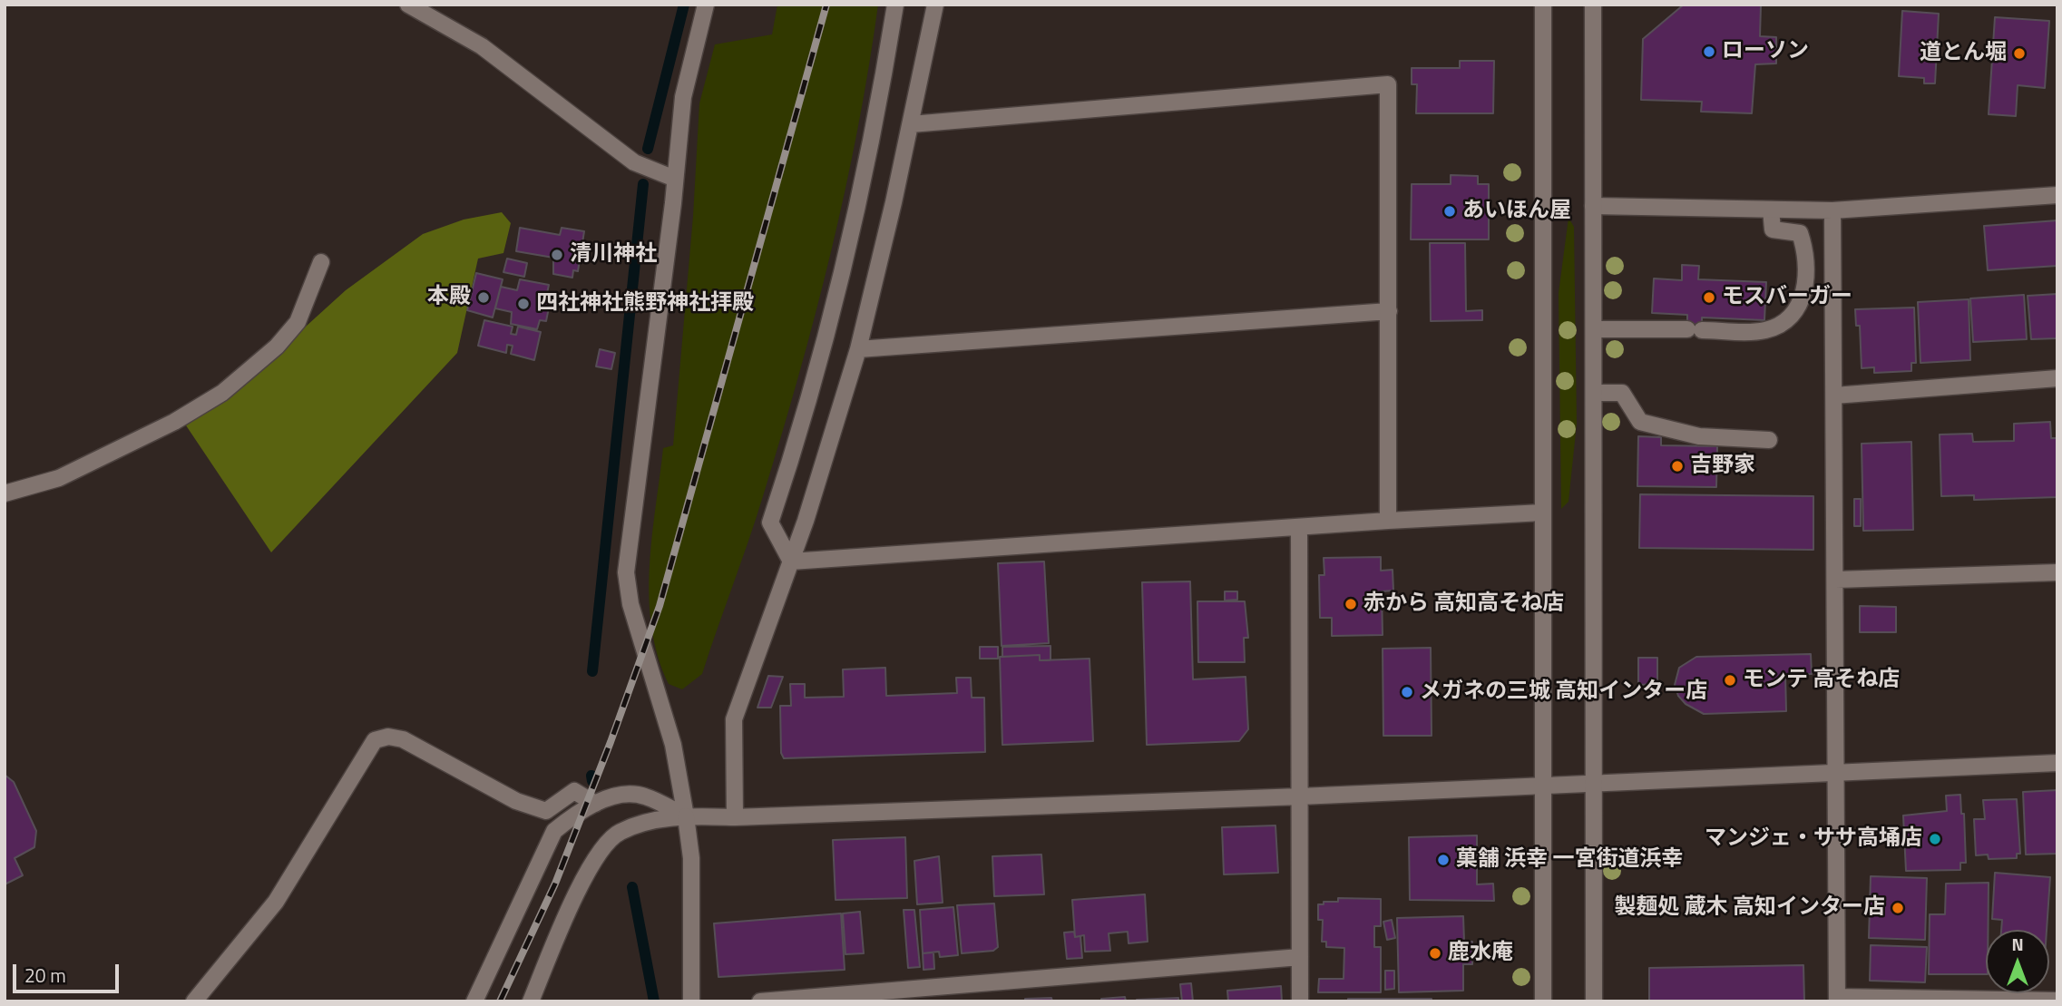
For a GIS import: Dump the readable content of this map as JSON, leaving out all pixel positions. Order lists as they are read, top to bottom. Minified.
{"places":["ローソン","道とん堀","あいほん屋","清川神社","本殿","モスバーガー","四社神社熊野神社拝殿","吉野家","赤から 高知高そね店","モンテ 高そね店","メガネの三城 高知インター店","マンジェ・ササ高埇店","菓舗 浜幸 一宮街道浜幸","製麺処 蔵木 高知インター店","鹿水庵"],"scale_bar":"20 m","north":"top"}
